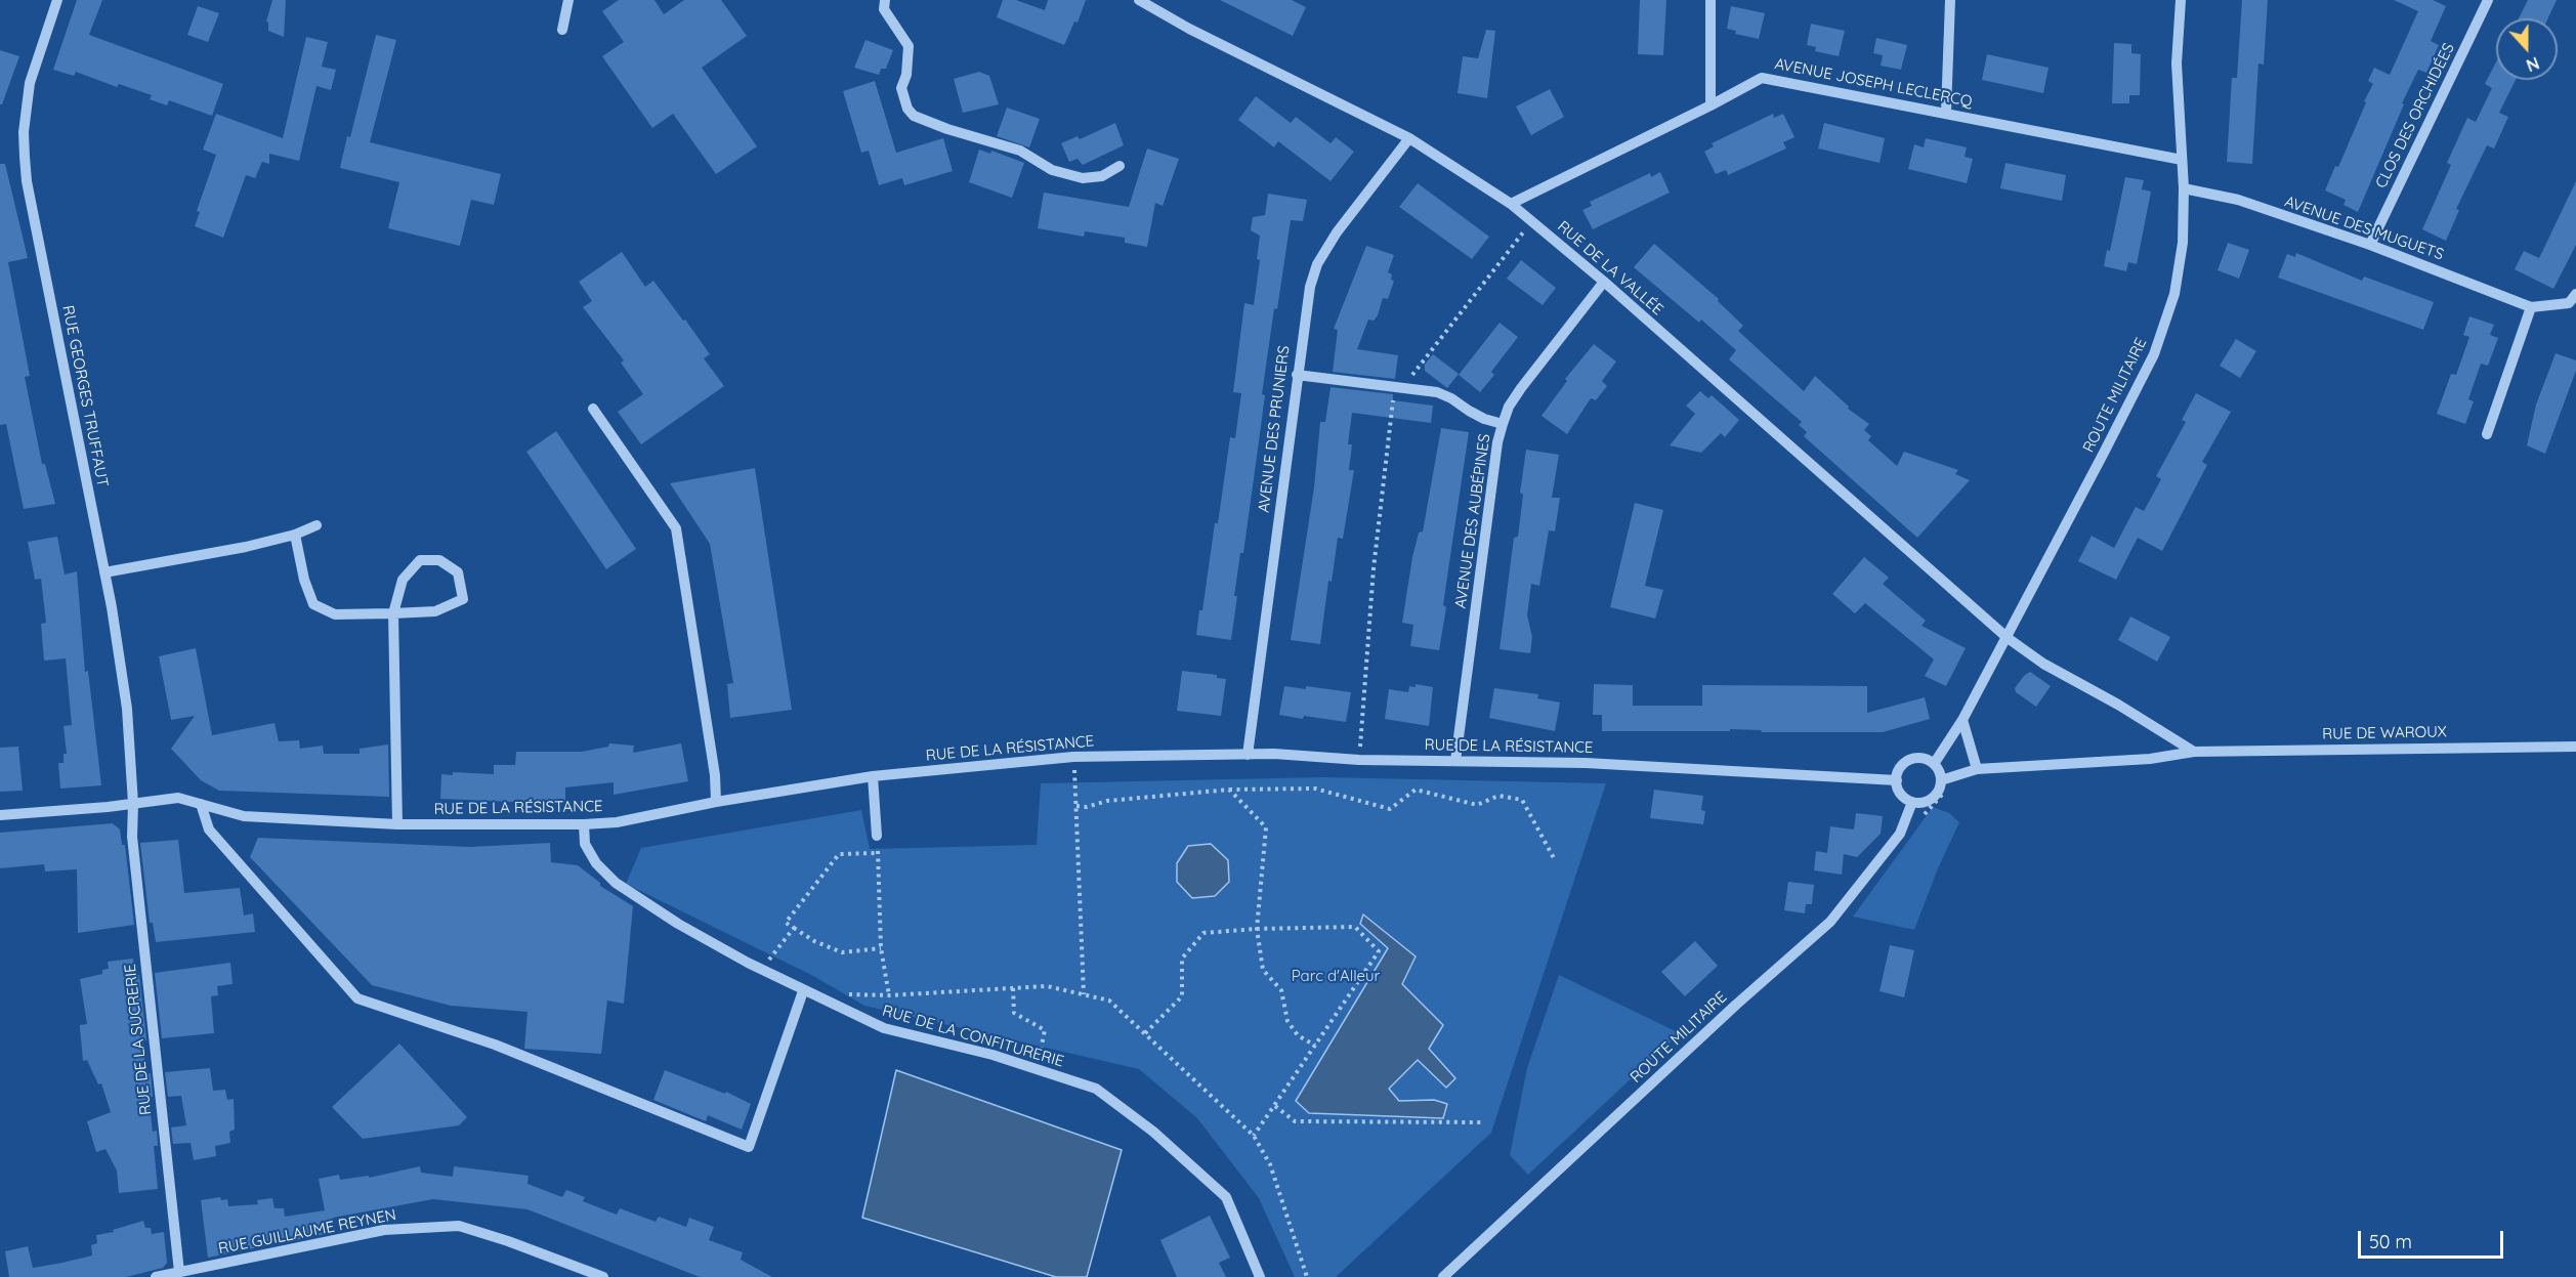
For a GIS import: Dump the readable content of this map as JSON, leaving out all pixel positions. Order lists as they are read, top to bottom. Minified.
{"streets":{"street":["AVENUE JOSEPH LECLERCQ","CLOS DES ORCHIDÉES","AVENUE DES MUGUETS","RUE DE LA VALLÉE","ROUTE MILITAIRE","RUE GEORGES TRUFFAUT","AVENUE DES PRUNIERS","AVENUE DES AUBÉPINES","RUE DE WAROUX","RUE DE LA RÉSISTANCE","RUE DE LA CONFITURERIE","RUE DE LA SUCRERIE","RUE GUILLAUME REYNEN"]},"crossings":[["AVENUE JOSEPH LECLERCQ","RUE DE LA VALLÉE"],["AVENUE JOSEPH LECLERCQ","ROUTE MILITAIRE"],["CLOS DES ORCHIDÉES","AVENUE DES MUGUETS"],["AVENUE DES MUGUETS","ROUTE MILITAIRE"],["RUE DE LA VALLÉE","ROUTE MILITAIRE"],["RUE DE LA VALLÉE","AVENUE DES PRUNIERS"],["RUE DE LA VALLÉE","AVENUE DES AUBÉPINES"],["ROUTE MILITAIRE","RUE DE WAROUX"],["ROUTE MILITAIRE","RUE DE LA RÉSISTANCE"],["RUE GEORGES TRUFFAUT","RUE DE LA RÉSISTANCE"],["RUE GEORGES TRUFFAUT","RUE DE LA SUCRERIE"],["AVENUE DES PRUNIERS","RUE DE LA RÉSISTANCE"],["AVENUE DES AUBÉPINES","RUE DE LA RÉSISTANCE"],["RUE DE WAROUX","RUE DE LA RÉSISTANCE"],["RUE DE LA RÉSISTANCE","RUE DE LA CONFITURERIE"],["RUE DE LA RÉSISTANCE","RUE DE LA SUCRERIE"],["RUE DE LA SUCRERIE","RUE GUILLAUME REYNEN"]],"parks":["Parc d'Alleur"],"scale_bar":"50 m","north":"bottom"}
